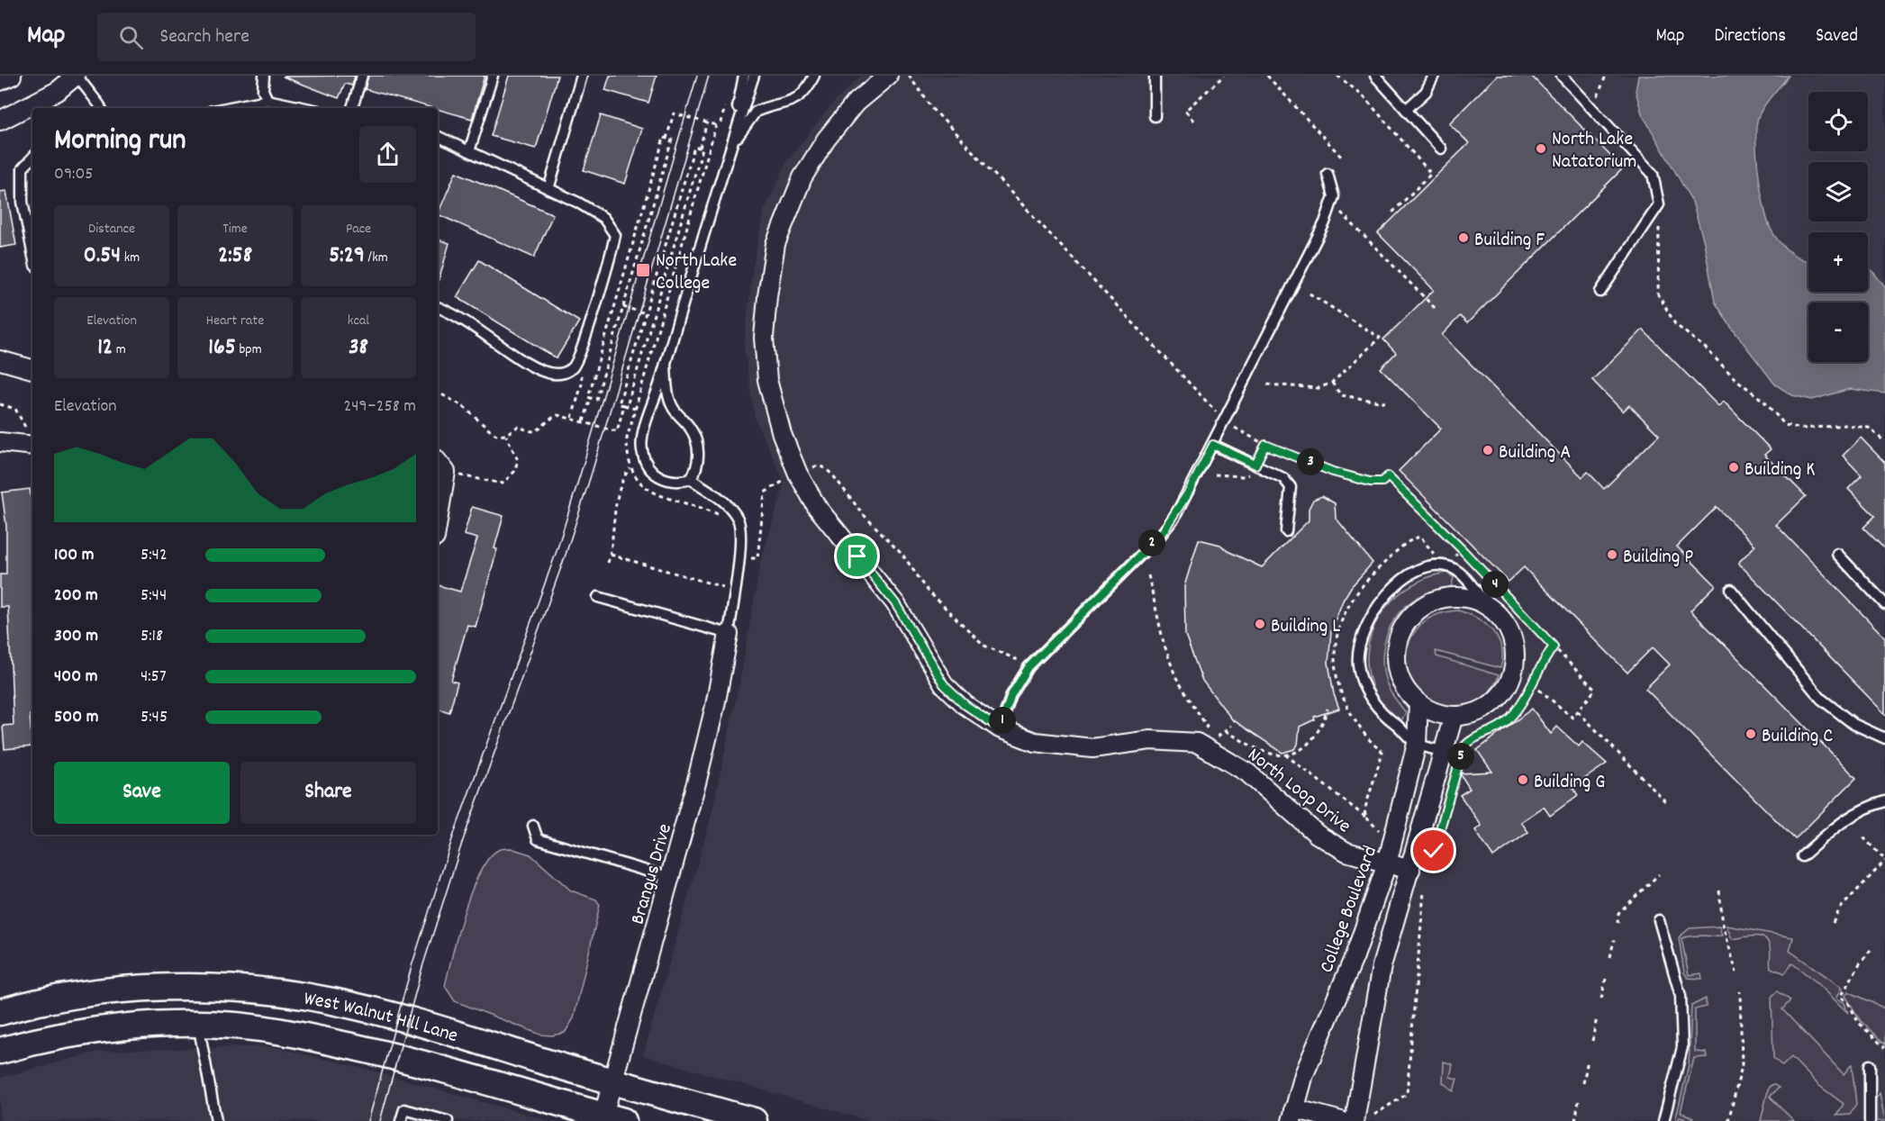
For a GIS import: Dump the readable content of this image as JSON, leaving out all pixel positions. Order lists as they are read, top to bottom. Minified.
{"streets":{"main road":["West Walnut Hill Lane"],"street":["North Loop Drive","Brangus Drive","College Boulevard"]},"crossings":[["North Loop Drive","College Boulevard"],["Brangus Drive","West Walnut Hill Lane"]],"places":{"other":["North Lake Natatorium","Building F","Building A","Building K","Building P","Building L","Building C","Building G"],"transit":["North Lake College"]},"page":{"header":"Map","search":"Search here","nav":["Map","Directions","Saved"],"map_buttons":["+","−"],"heading":["Morning run","09:05"],"stats":[["Distance","0.54 km"],["Time","2:58"],["Pace","5:29 /km"],["Elevation","12 m"],["Heart rate","165 bpm"],["kcal","38"]],"chart":["Elevation","249–258 m"],"pins":["3","2","4","1","5"],"list":[{"name":"100 m","note":"5:42"},{"name":"200 m","note":"5:44"},{"name":"300 m","note":"5:18"},{"name":"400 m","note":"4:57"},{"name":"500 m","note":"5:45"}],"buttons":["Save","Share"]}}
